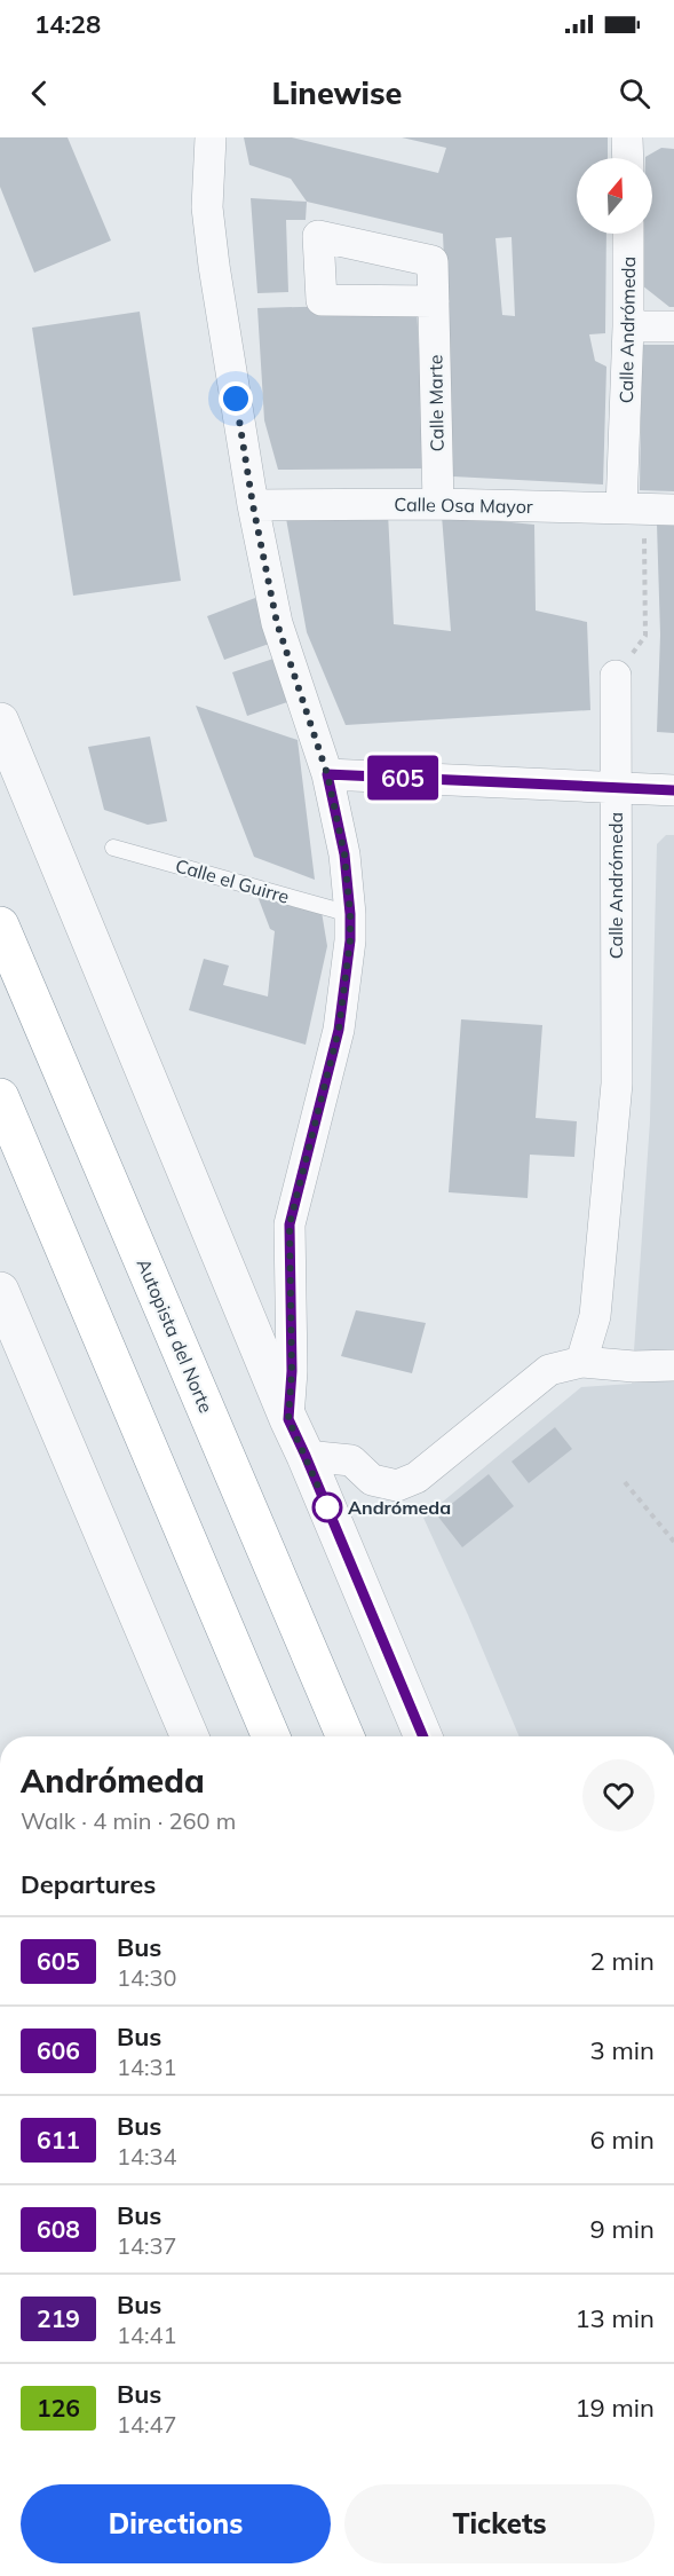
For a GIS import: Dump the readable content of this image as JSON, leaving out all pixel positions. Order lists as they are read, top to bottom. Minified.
{"streets":{"highway":["Autopista del Norte"],"street":["Calle Andrómeda","Calle Marte","Calle Osa Mayor"],"lane":["Calle el Guirre"]},"crossings":[["Calle Andrómeda","Calle Osa Mayor"],["Calle Marte","Calle Osa Mayor"]],"places":["Andrómeda"],"lines":["bus line 605"],"north":"top","page":{"status":"14:28","header":"Linewise","on_map":"605","heading":[["Andrómeda","Walk · 4 min · 260 m"],"Departures"],"list":[{"mark":"605","name":"Bus","note":"14:30","value":"2 min"},{"mark":"606","name":"Bus","note":"14:31","value":"3 min"},{"mark":"611","name":"Bus","note":"14:34","value":"6 min"},{"mark":"608","name":"Bus","note":"14:37","value":"9 min"},{"mark":"219","name":"Bus","note":"14:41","value":"13 min"},{"mark":"126","name":"Bus","note":"14:47","value":"19 min"}],"buttons":["Directions","Tickets"]}}
